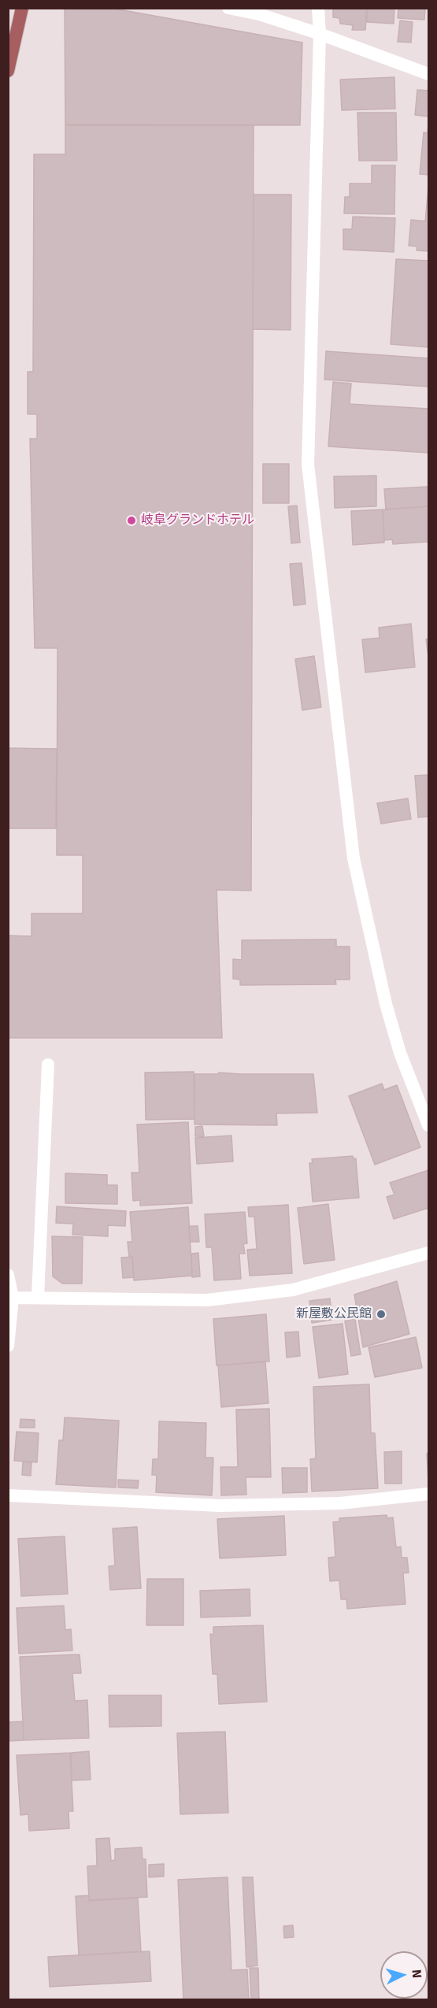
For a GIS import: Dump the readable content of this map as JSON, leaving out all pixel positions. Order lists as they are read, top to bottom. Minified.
{"places":["岐阜グランドホテル","新屋敷公民館"],"north":"right"}
